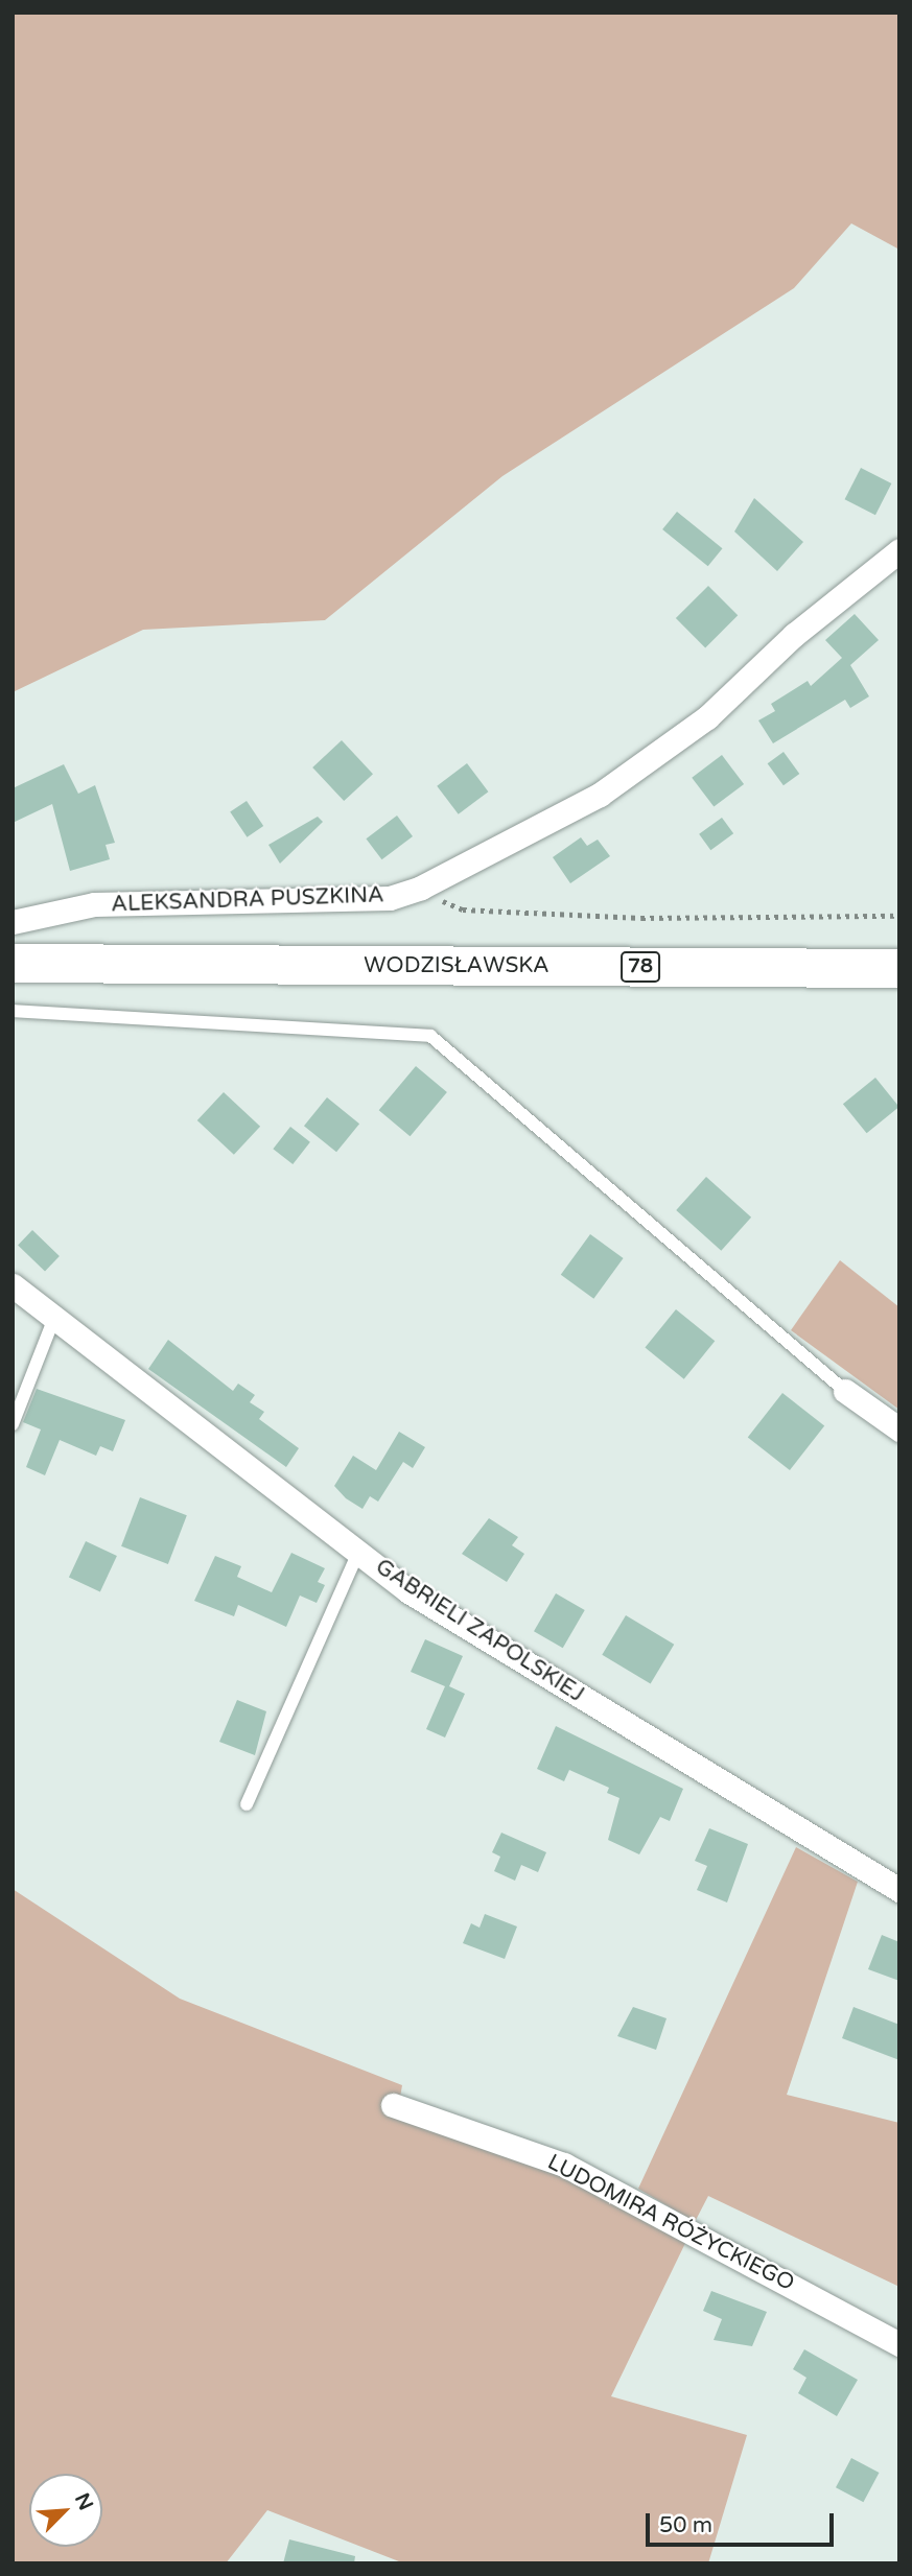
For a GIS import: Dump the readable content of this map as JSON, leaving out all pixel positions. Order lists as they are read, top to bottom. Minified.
{"streets":{"main road":["WODZISŁAWSKA","78"],"street":["ALEKSANDRA PUSZKINA","GABRIELI ZAPOLSKIEJ","LUDOMIRA RÓŻYCKIEGO"]},"scale_bar":"50 m","north":"top right"}
